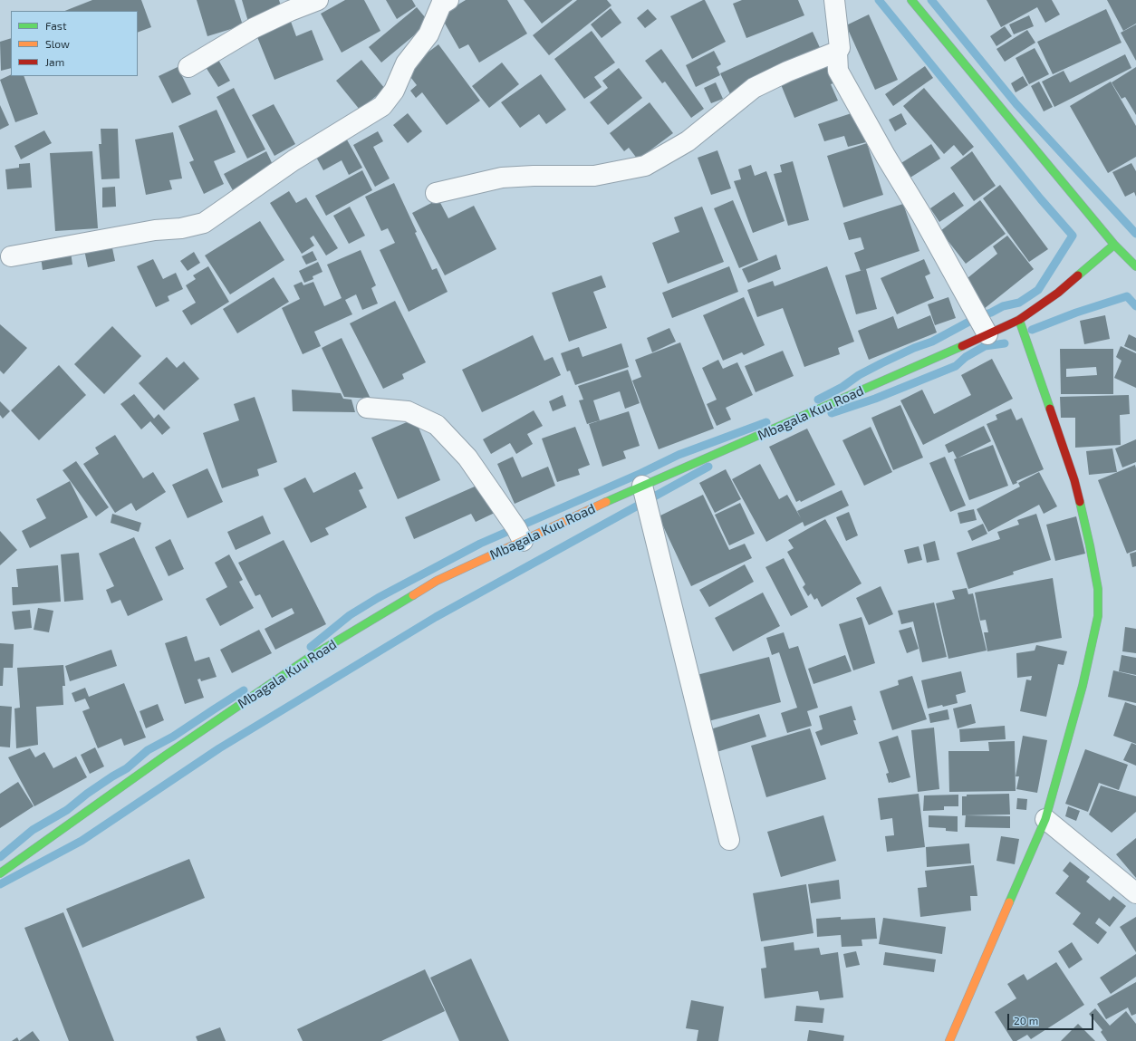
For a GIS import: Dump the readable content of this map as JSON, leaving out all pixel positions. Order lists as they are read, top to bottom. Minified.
{"streets":{"street":["Mbagala Kuu Road"]},"legend":["Fast","Slow","Jam"],"scale_bar":"20 m"}
